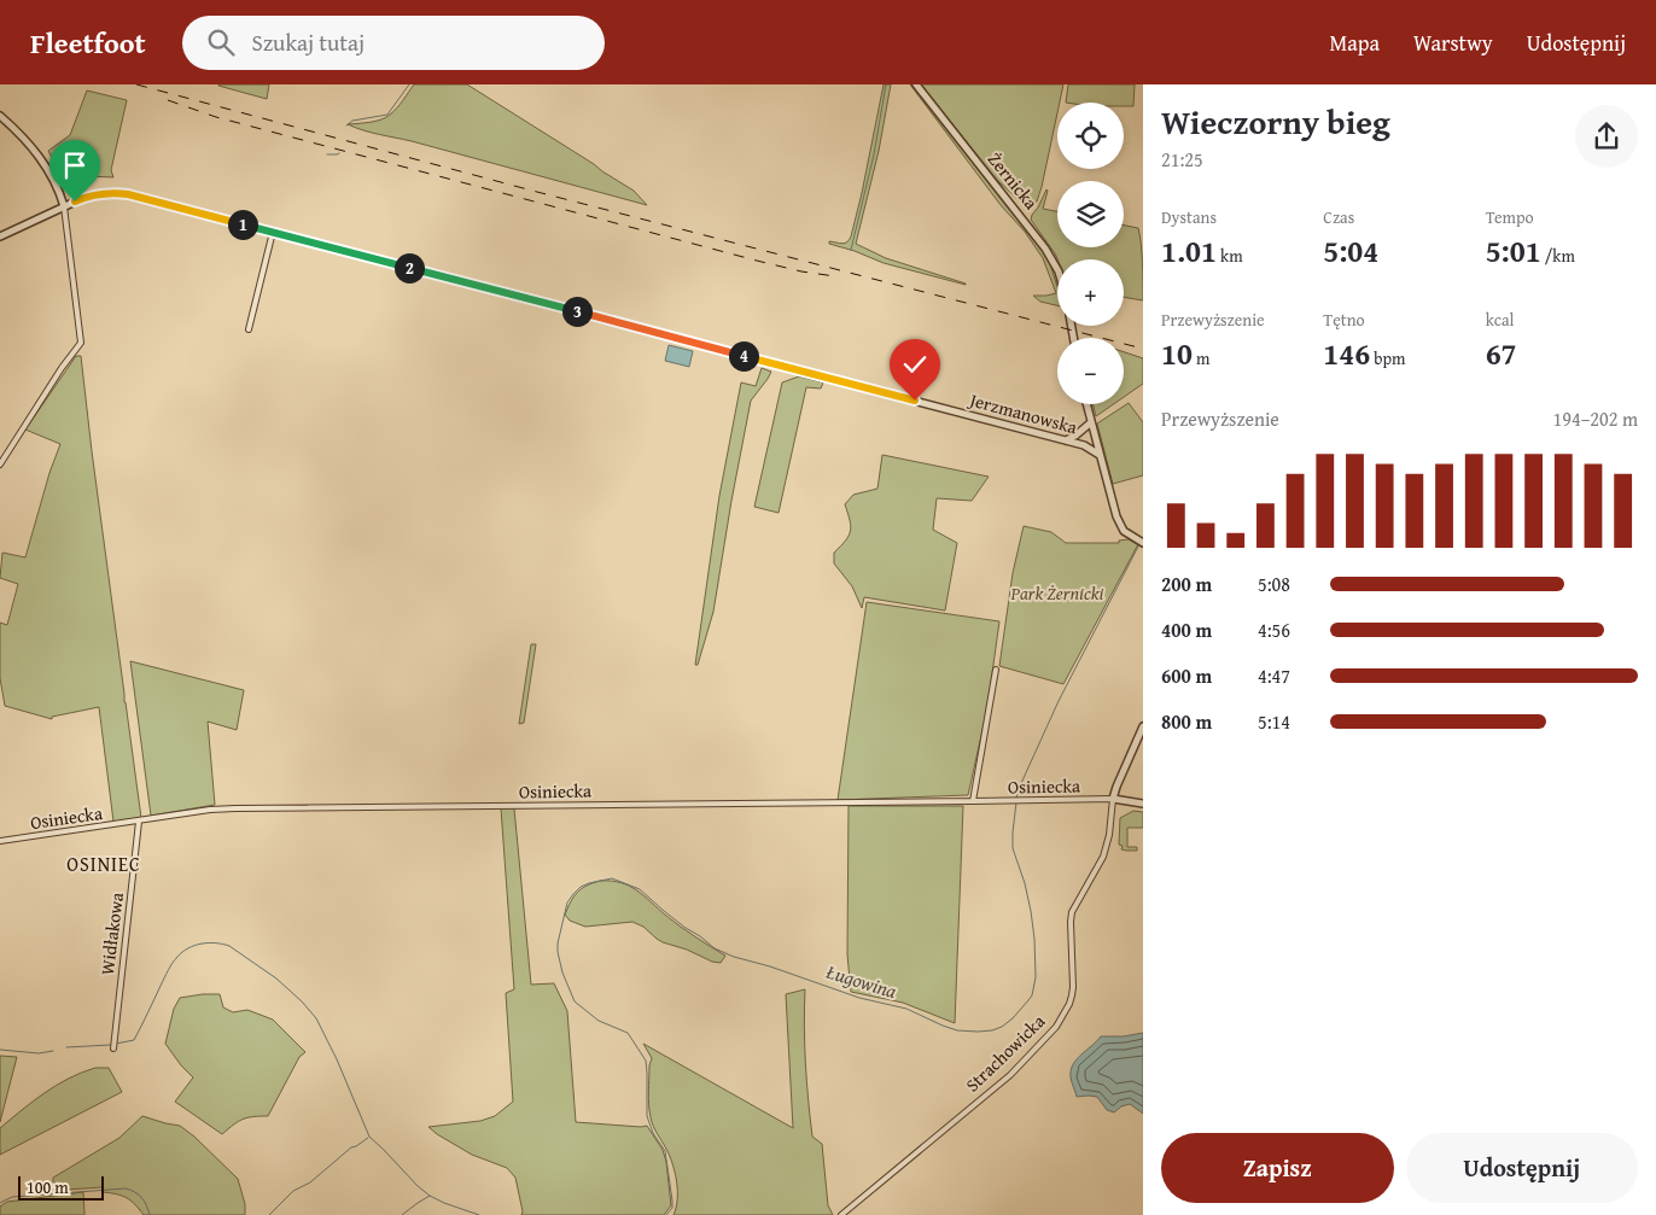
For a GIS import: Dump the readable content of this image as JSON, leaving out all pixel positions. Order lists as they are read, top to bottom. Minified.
{"streets":{"street":["Żernicka","Jerzmanowska","Osiniecka","Widłakowa","Strachowicka"]},"crossings":[["Osiniecka","Widłakowa"],["Osiniecka","Strachowicka"]],"districts":["OSINIEC"],"water":["Ługowina"],"parks":["Park Żernicki"],"scale_bar":"100 m","page":{"header":"Fleetfoot","search":"Szukaj tutaj","nav":["Mapa","Warstwy","Udostępnij"],"heading":["Wieczorny bieg","21:25"],"map_buttons":["+","−"],"stats":[["Dystans","1.01 km"],["Czas","5:04"],["Tempo","5:01 /km"],["Przewyższenie","10 m"],["Tętno","146 bpm"],["kcal","67"]],"pins":["1","2","3","4"],"chart":["Przewyższenie","194–202 m"],"list":[{"name":"200 m","note":"5:08"},{"name":"400 m","note":"4:56"},{"name":"600 m","note":"4:47"},{"name":"800 m","note":"5:14"}],"buttons":["Zapisz","Udostępnij"],"scale":"100 m"}}
